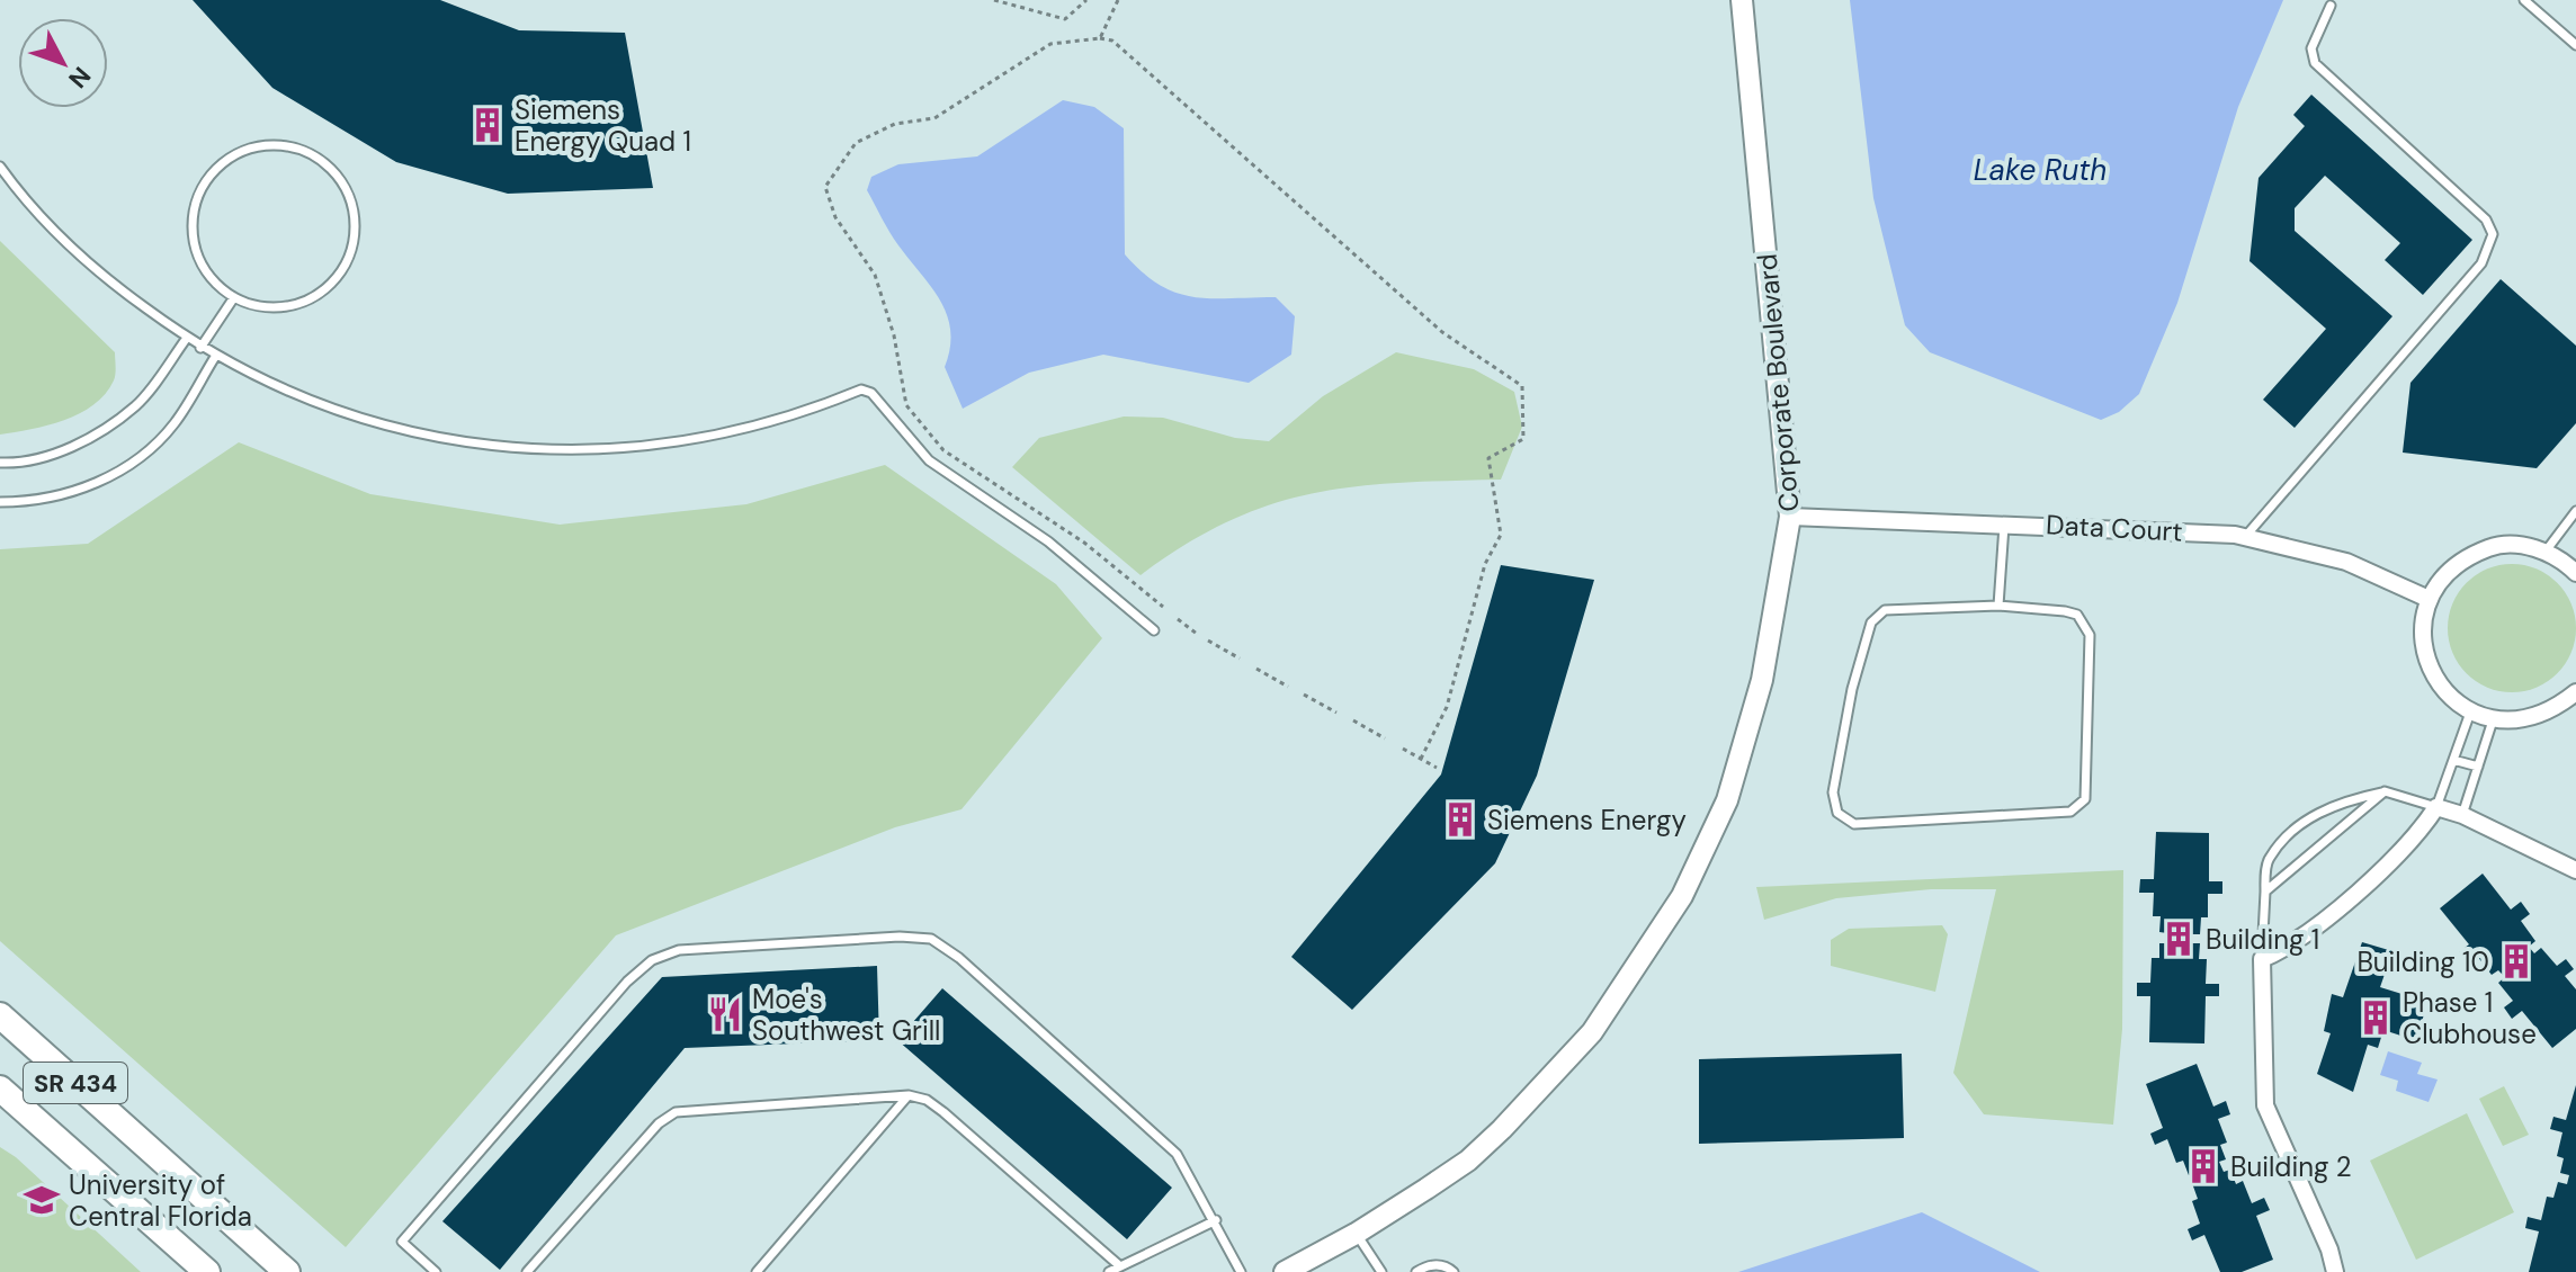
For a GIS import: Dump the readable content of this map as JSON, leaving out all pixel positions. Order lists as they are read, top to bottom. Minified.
{"streets":{"main road":["SR 434"],"street":["Corporate Boulevard","Data Court"]},"crossings":[["Corporate Boulevard","Data Court"]],"water":["Lake Ruth"],"places":{"building":["Siemens Energy Quad 1","Siemens Energy","Building 1","Building 10","Phase 1 Clubhouse","Building 2"],"restaurant":["Moe's Southwest Grill"],"school or university":["University of Central Florida"]},"north":"bottom right"}
